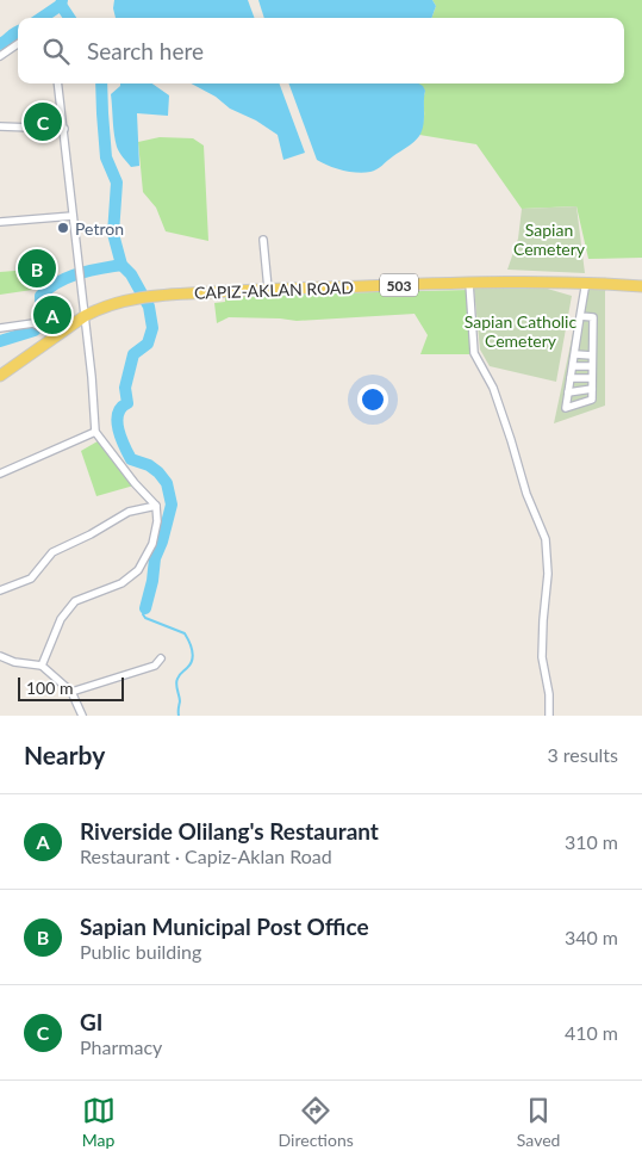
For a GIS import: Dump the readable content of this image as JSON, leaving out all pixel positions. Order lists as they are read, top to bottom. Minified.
{"streets":{"main road":["503","CAPIZ-AKLAN ROAD"]},"parks":["Sapian Cemetery","Sapian Catholic Cemetery"],"places":["Petron"],"scale_bar":"100 m","page":{"search":"Search here","pins":["C","B","A"],"scale":"100 m","heading":["Nearby","3 results"],"list":[{"mark":"A","name":"Riverside Olilang's Restaurant","note":"Restaurant · Capiz-Aklan Road","value":"310 m"},{"mark":"B","name":"Sapian Municipal Post Office","note":"Public building","value":"340 m"},{"mark":"C","name":"GI","note":"Pharmacy","value":"410 m"}],"nav":["Map","Directions","Saved"]}}
